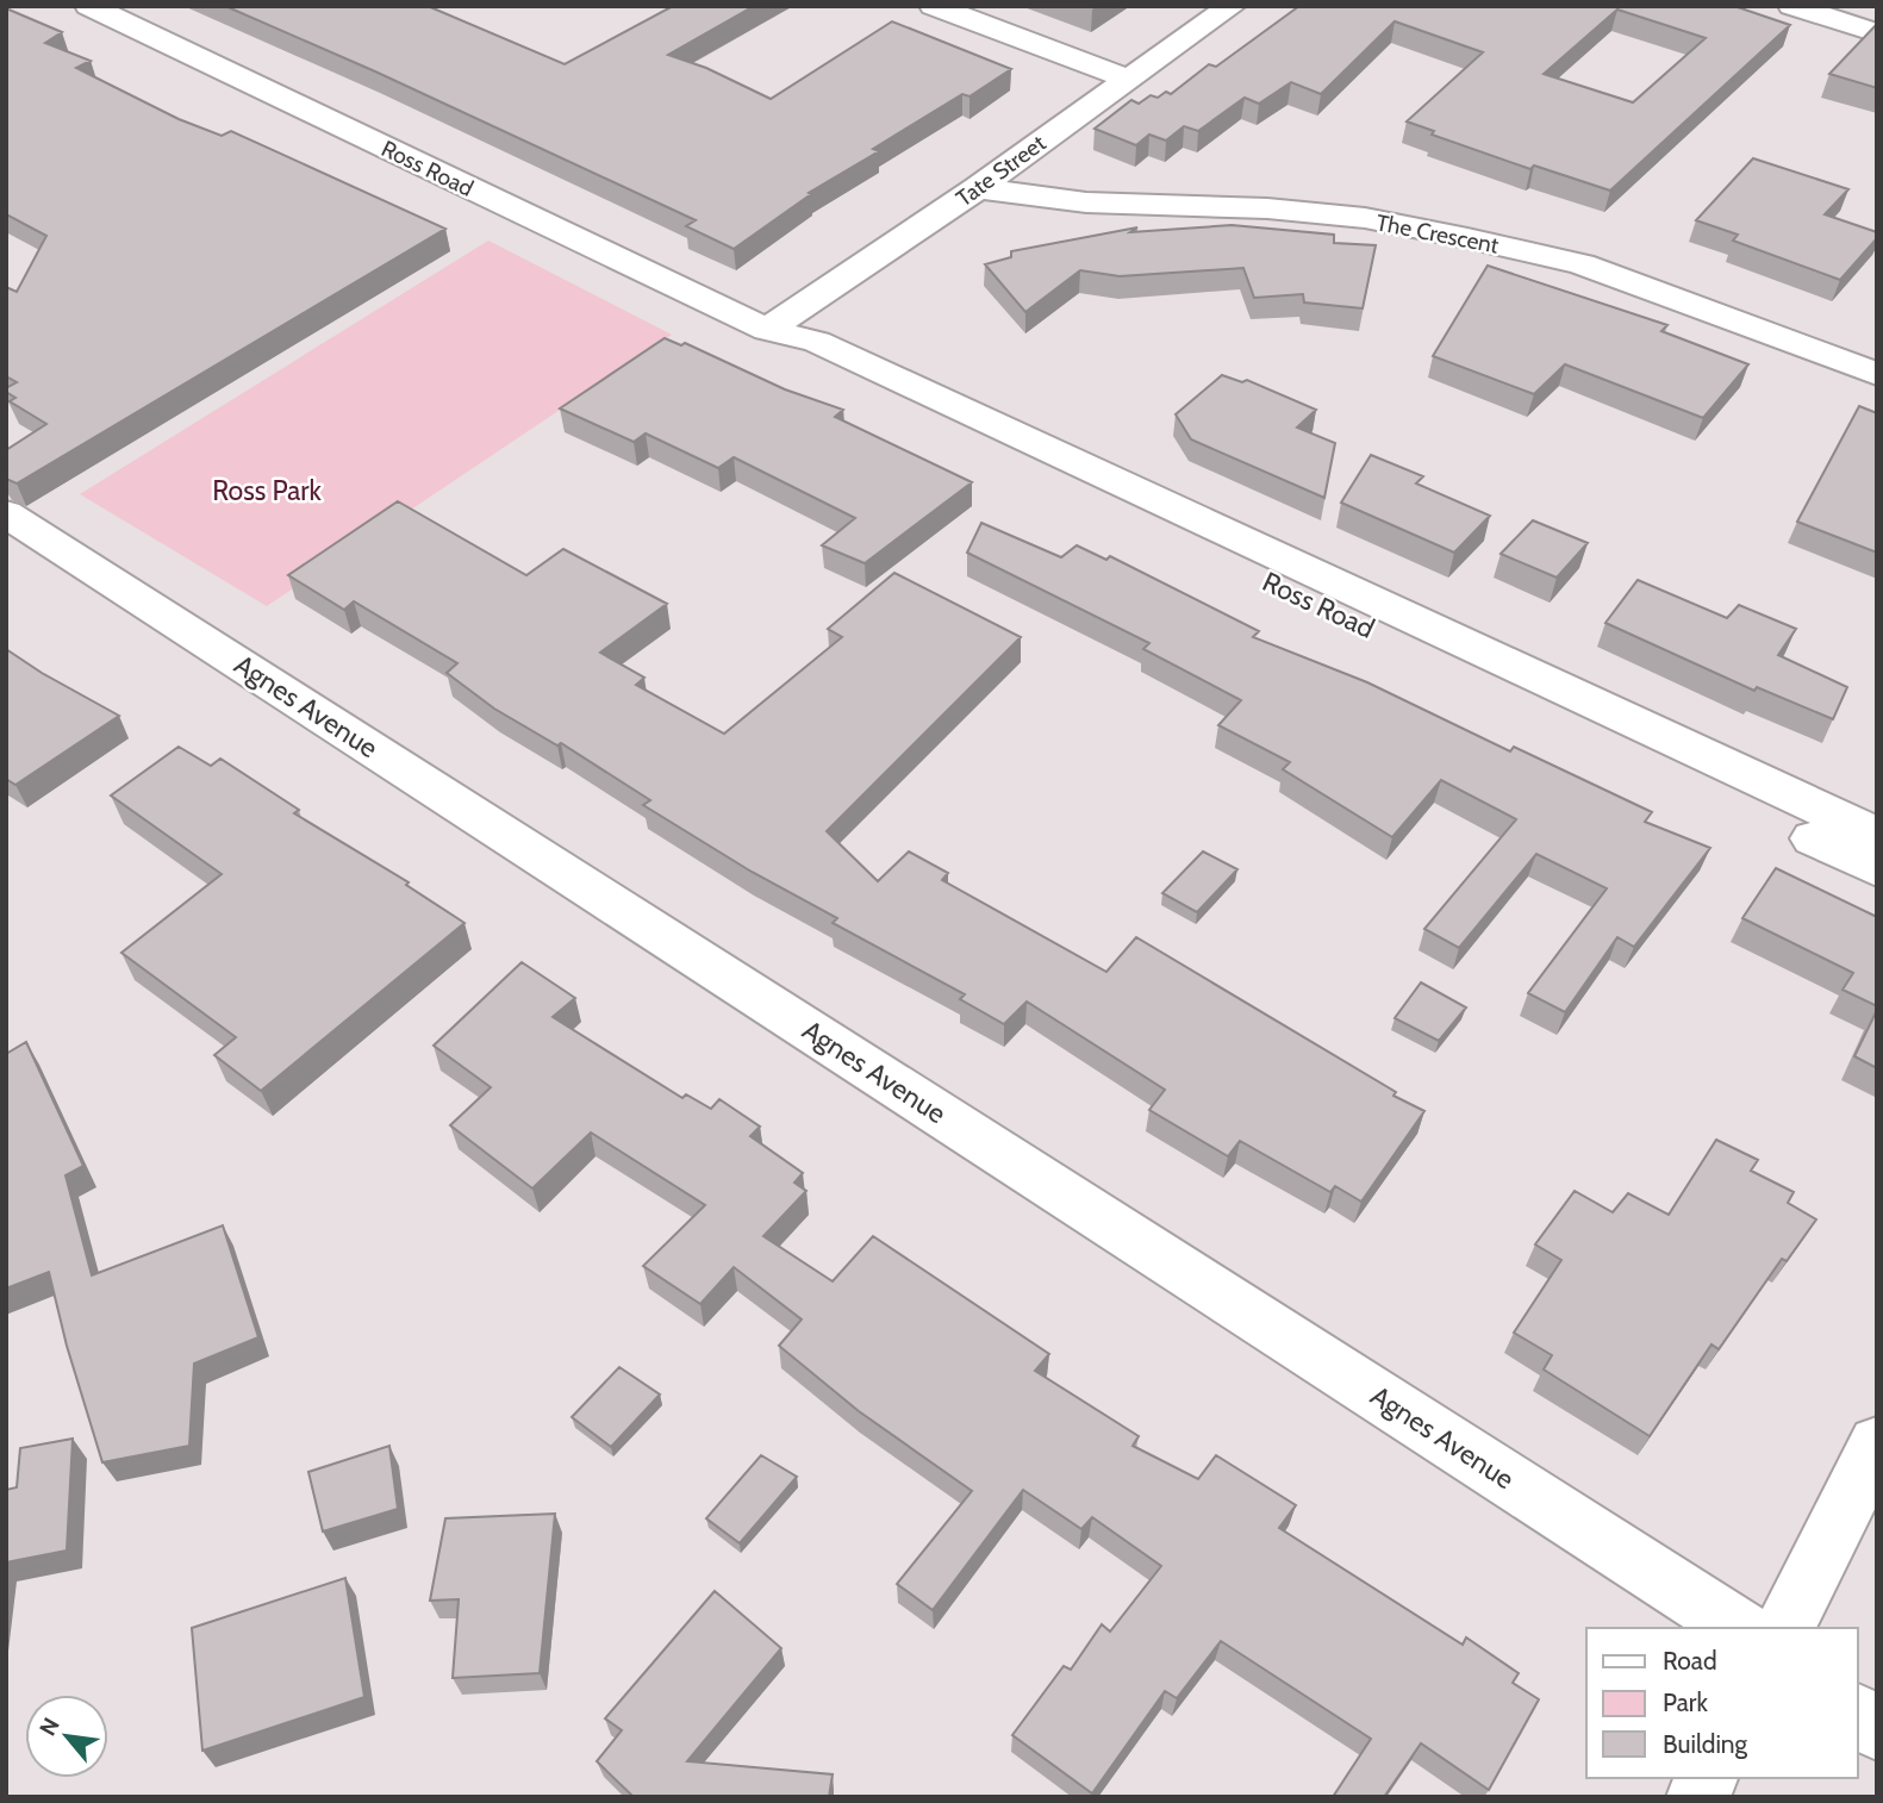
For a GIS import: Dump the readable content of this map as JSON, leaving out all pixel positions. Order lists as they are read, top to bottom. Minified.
{"streets":{"street":["Ross Road","Tate Street","The Crescent","Agnes Avenue"]},"crossings":[["Ross Road","Tate Street"],["Tate Street","The Crescent"]],"parks":["Ross Park"],"legend":["Road","Park","Building"],"north":"top left"}
